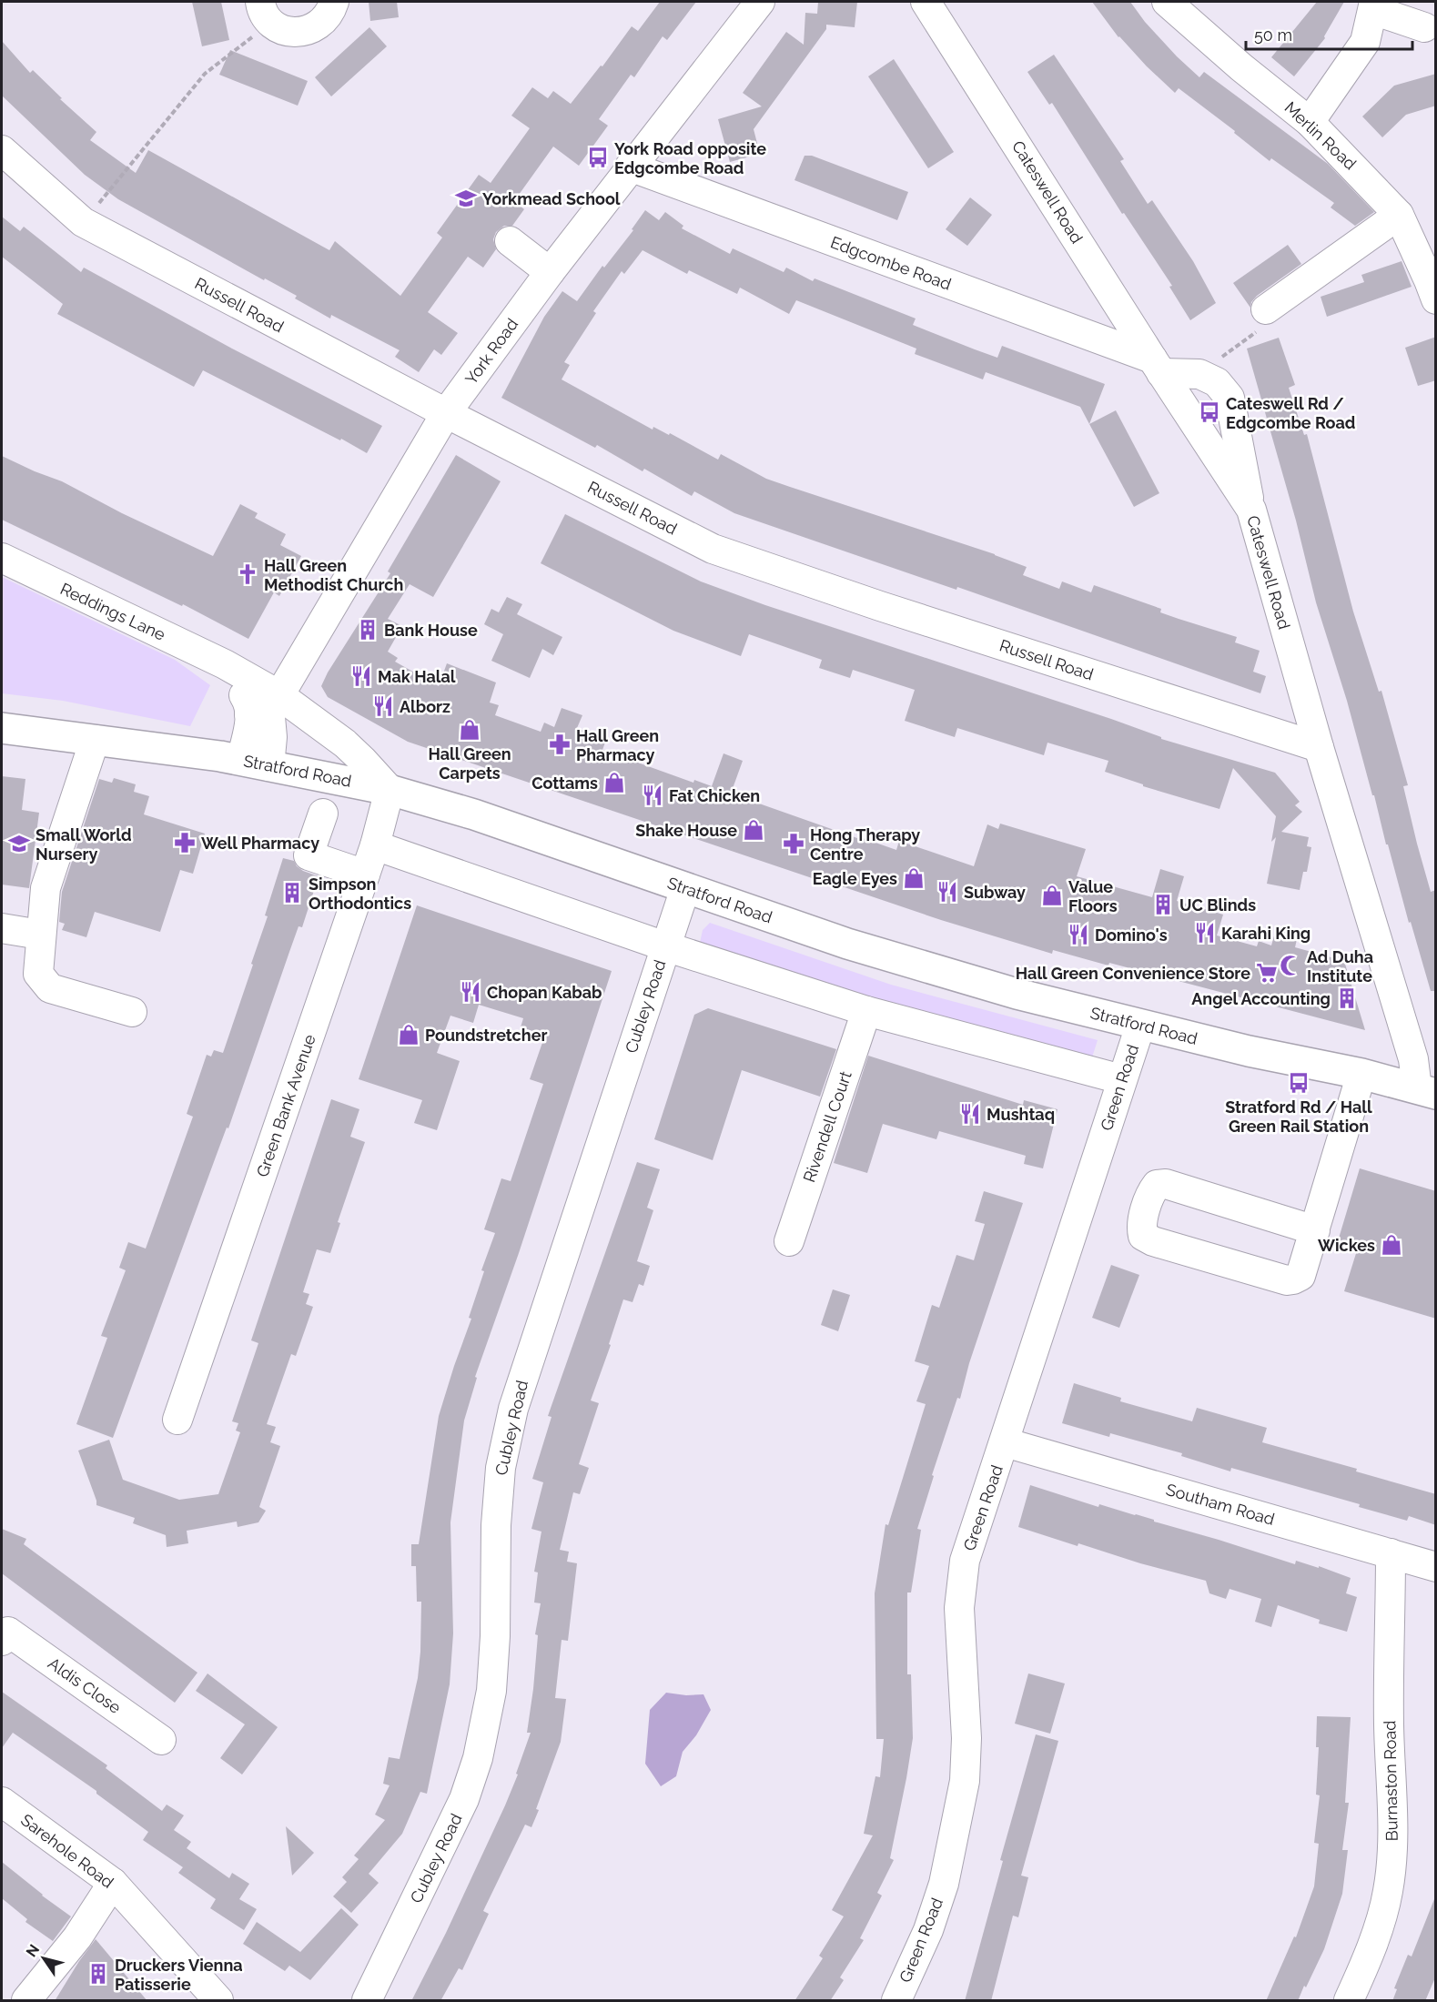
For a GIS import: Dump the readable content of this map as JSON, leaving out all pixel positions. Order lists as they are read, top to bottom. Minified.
{"streets":{"highway":["Stratford Road"],"street":["Merlin Road","Cateswell Road","Edgcombe Road","Russell Road","York Road","Reddings Lane","Cubley Road","Green Road","Green Bank Avenue","Rivendell Court","Southam Road","Aldis Close","Burnaston Road","Sarehole Road"]},"crossings":[["Cateswell Road","Edgcombe Road"],["Cateswell Road","Russell Road"],["Cateswell Road","Stratford Road"],["Edgcombe Road","York Road"],["Russell Road","York Road"],["York Road","Reddings Lane"],["Reddings Lane","Stratford Road"],["Reddings Lane","Green Bank Avenue"],["Stratford Road","Cubley Road"],["Stratford Road","Green Road"],["Stratford Road","Green Bank Avenue"],["Green Road","Southam Road"],["Southam Road","Burnaston Road"]],"places":{"bus stop":["York Road opposite Edgcombe Road","Cateswell Rd / Edgcombe Road","Stratford Rd / Hall Green Rail Station"],"school or university":["Yorkmead School","Small World Nursery"],"church":["Hall Green Methodist Church"],"building":["Bank House","Simpson Orthodontics","UC Blinds","Angel Accounting","Druckers Vienna Patisserie"],"restaurant":["Mak Halal","Alborz","Fat Chicken","Subway","Karahi King","Domino's","Chopan Kabab","Mushtaq"],"shop":["Hall Green Carpets","Cottams","Shake House","Eagle Eyes","Value Floors","Poundstretcher","Wickes"],"pharmacy":["Hall Green Pharmacy","Well Pharmacy","Hong Therapy Centre"],"mosque":["Ad Duha Institute"],"supermarket":["Hall Green Convenience Store"]},"scale_bar":"50 m","north":"top left"}
